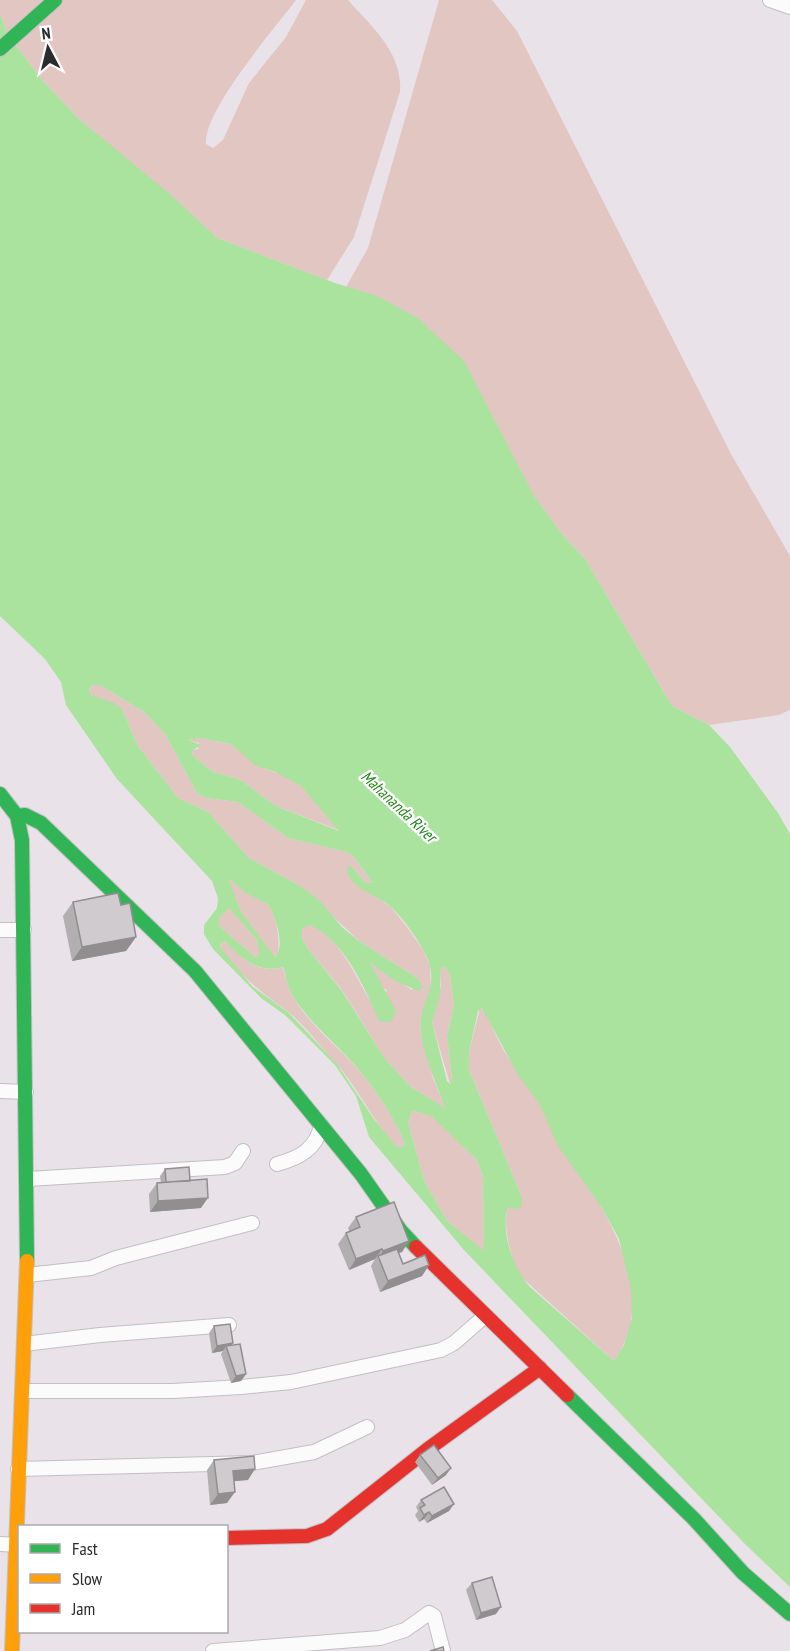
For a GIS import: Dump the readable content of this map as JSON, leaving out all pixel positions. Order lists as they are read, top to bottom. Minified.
{"water":["Mahananda River"],"legend":["Fast","Slow","Jam"],"north":"top"}
